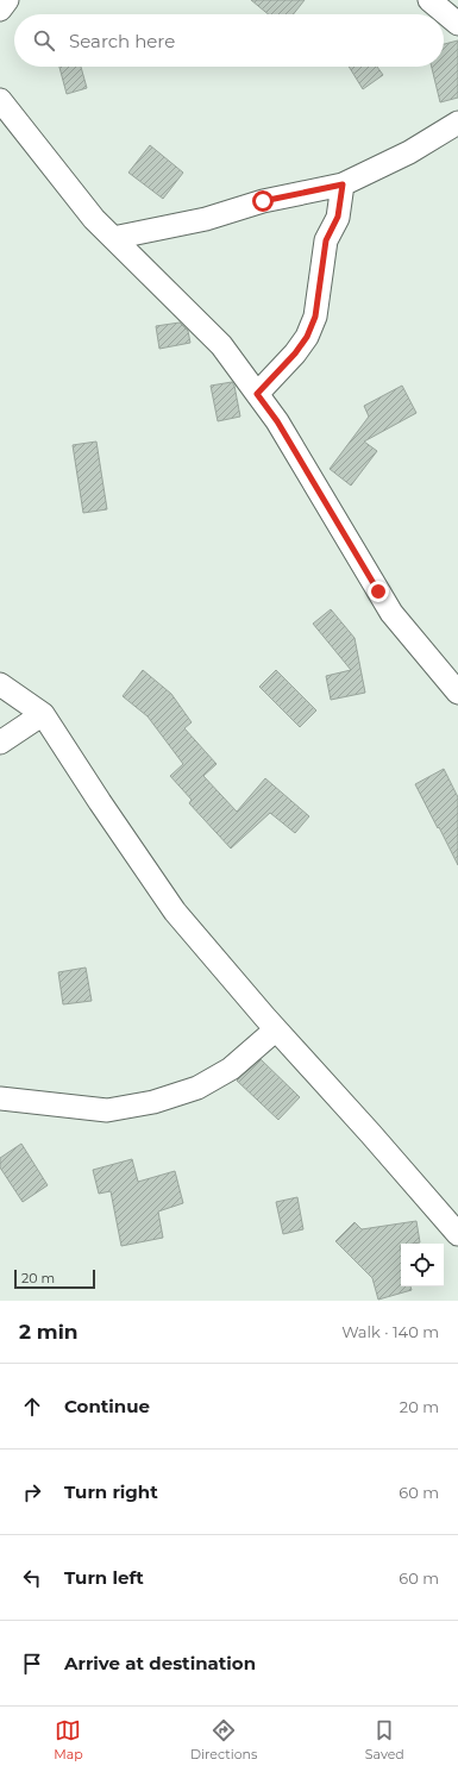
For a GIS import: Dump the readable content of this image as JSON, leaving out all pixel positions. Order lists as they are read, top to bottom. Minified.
{"scale_bar":"20 m","page":{"search":"Search here","scale":"20 m","heading":["2 min","Walk · 140 m"],"list":[["Continue","20 m"],["Turn right","60 m"],["Turn left","60 m"],"Arrive at destination"],"nav":["Map","Directions","Saved"]}}
